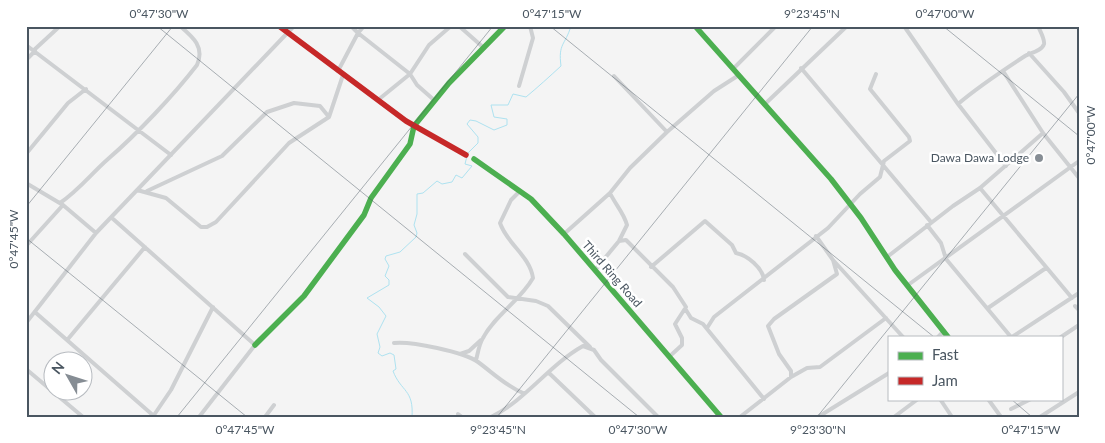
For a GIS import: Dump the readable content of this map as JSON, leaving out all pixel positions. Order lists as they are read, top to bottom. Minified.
{"streets":{"street":["Third Ring Road"]},"places":["Dawa Dawa Lodge"],"legend":["Fast","Jam"],"north":"top left","coordinates":["0°47'30\"W","0°47'15\"W","9°23'45\"N","0°47'00\"W","0°47'45\"W","9°23'30\"N"]}
